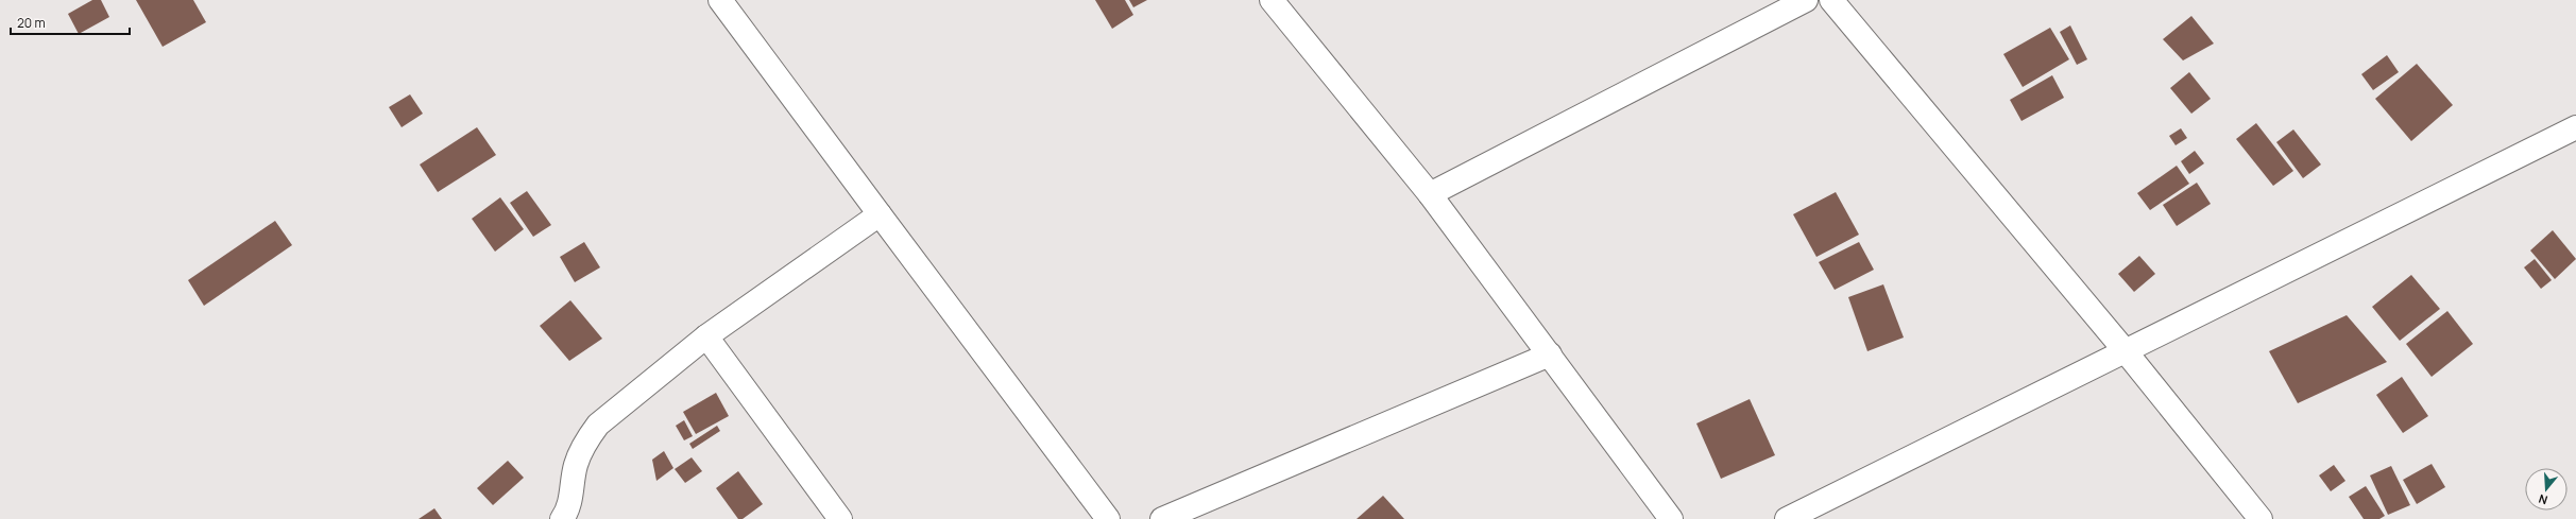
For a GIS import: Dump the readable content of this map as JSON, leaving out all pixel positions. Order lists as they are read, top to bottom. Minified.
{"scale_bar":"20 m","north":"bottom"}
